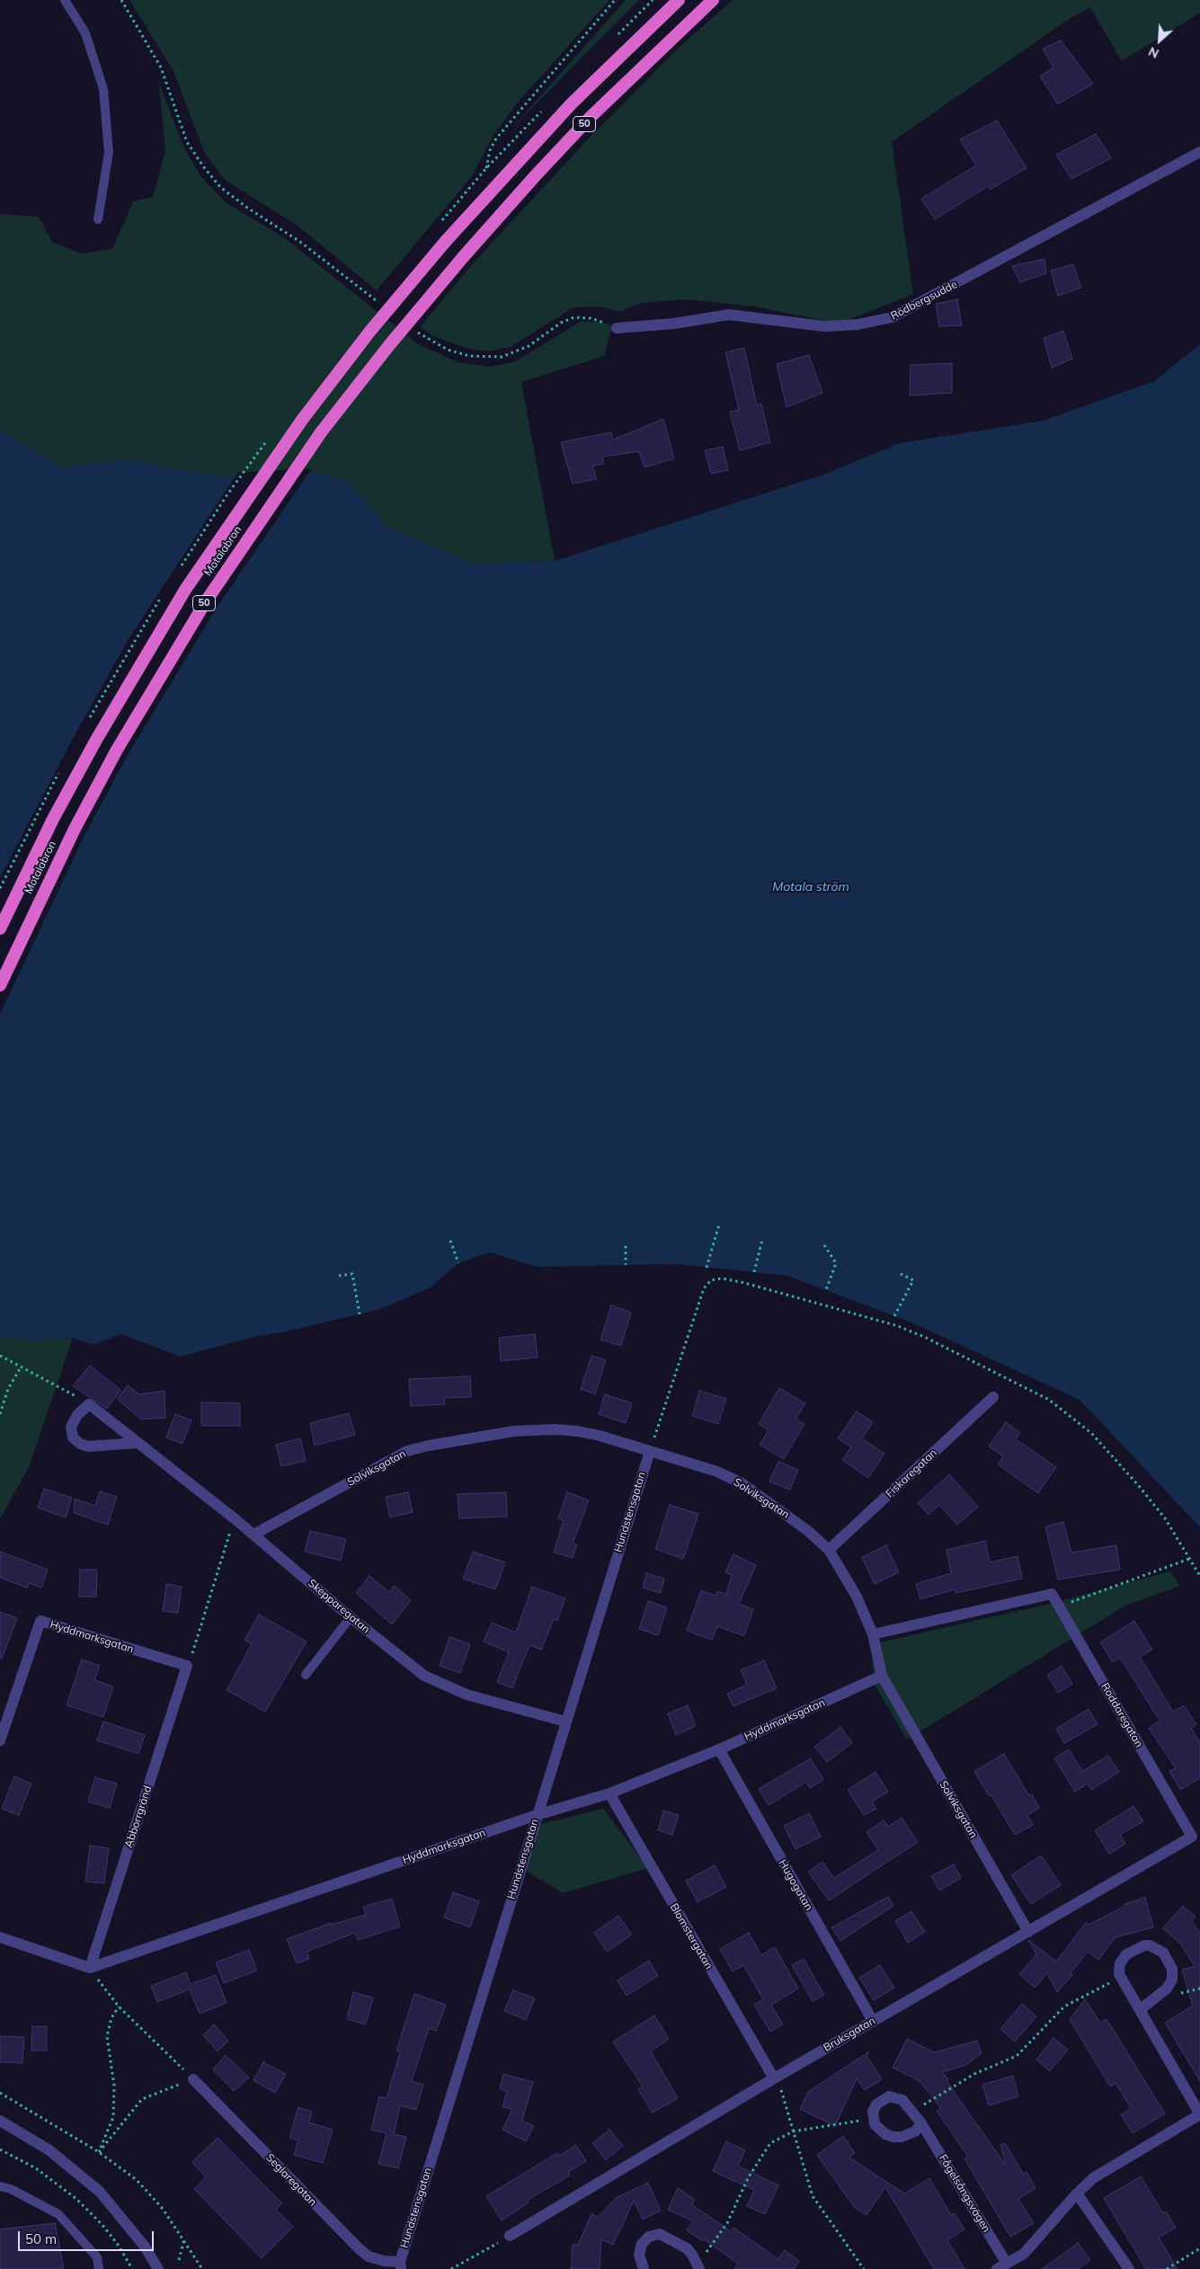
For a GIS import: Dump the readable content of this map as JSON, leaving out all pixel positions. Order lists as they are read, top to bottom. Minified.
{"streets":{"highway":["50","Motalabron"],"street":["Rödbergsudde","Solviksgatan","Fiskaregatan","Hundstensgatan","Skepparegatan","Hyddmarksgatan","Roddaregatan","Abborrgränd","Hugogatan","Blomstergatan","Bruksgatan","Seglaregatan","Fågelsångsvägen"]},"crossings":[["Solviksgatan","Fiskaregatan"],["Solviksgatan","Hundstensgatan"],["Solviksgatan","Skepparegatan"],["Solviksgatan","Hyddmarksgatan"],["Solviksgatan","Roddaregatan"],["Solviksgatan","Bruksgatan"],["Hundstensgatan","Skepparegatan"],["Hundstensgatan","Hyddmarksgatan"],["Hundstensgatan","Seglaregatan"],["Hyddmarksgatan","Abborrgränd"],["Hyddmarksgatan","Hugogatan"],["Hyddmarksgatan","Blomstergatan"],["Roddaregatan","Bruksgatan"],["Hugogatan","Bruksgatan"],["Blomstergatan","Bruksgatan"]],"water":["Motala ström"],"scale_bar":"50 m","north":"bottom left"}
